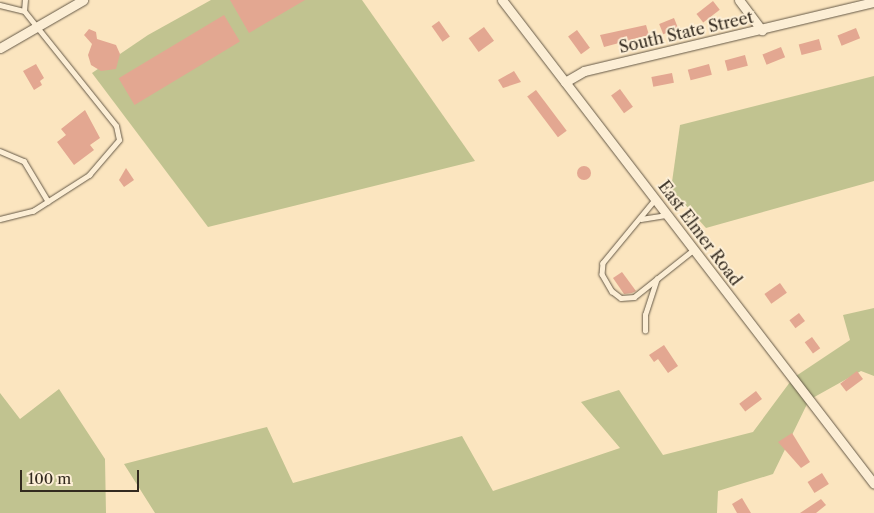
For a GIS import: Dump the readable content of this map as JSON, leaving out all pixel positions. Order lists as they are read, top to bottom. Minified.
{"streets":{"street":["South State Street","East Elmer Road"]},"crossings":[["South State Street","East Elmer Road"]],"scale_bar":"100 m"}
